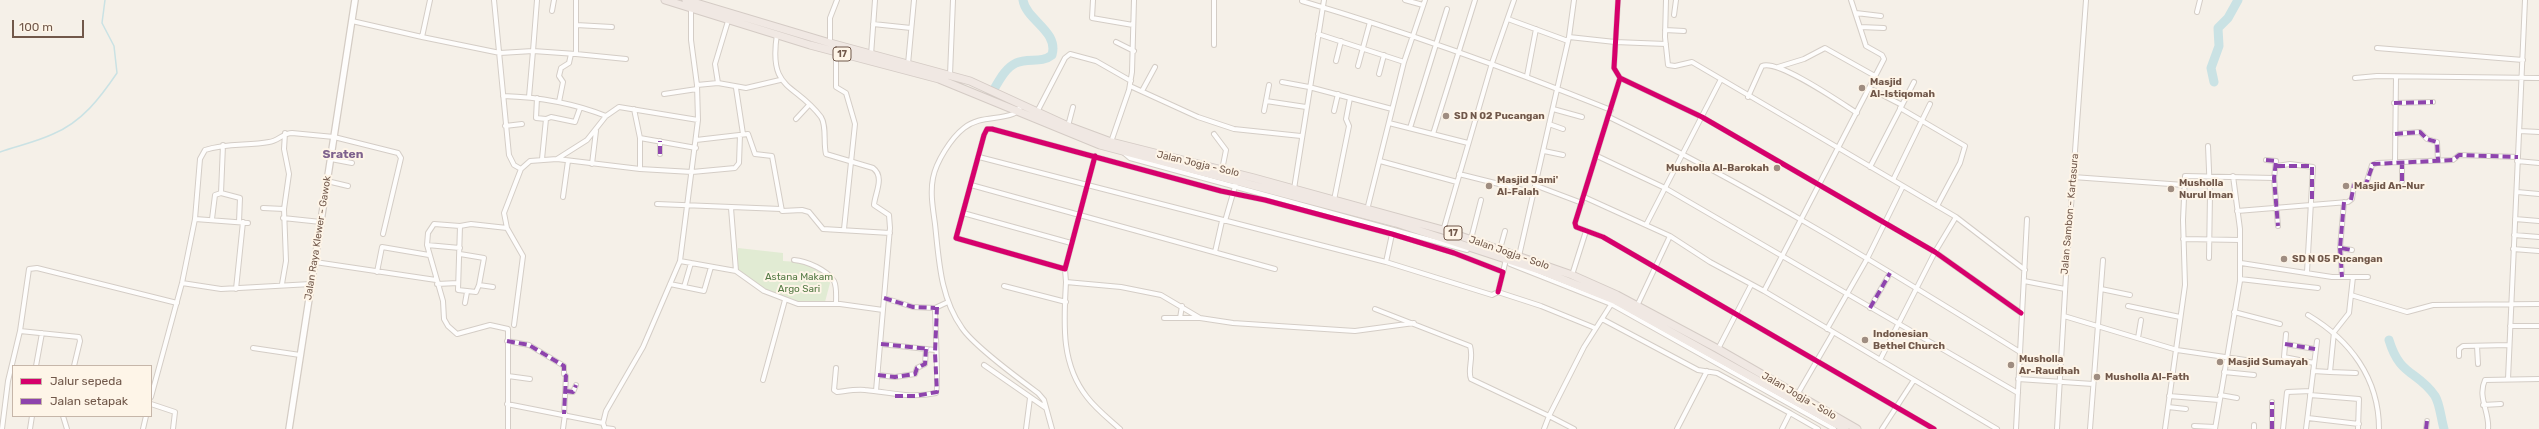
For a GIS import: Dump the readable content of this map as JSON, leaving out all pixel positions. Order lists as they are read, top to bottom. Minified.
{"streets":{"highway":["17","Jalan Jogja - Solo"],"main road":["Jalan Raya Klewer - Gawok"],"street":["Jalan Sambon - Kartasura"]},"crossings":[["17","Jalan Jogja - Solo"]],"districts":["Sraten"],"parks":["Astana Makam Argo Sari"],"places":["Masjid Al-Istiqomah","SD N 02 Pucangan","Musholla Al-Barokah","Masjid Jami' Al-Falah","Masjid An-Nur","Musholla Nurul Iman","SD N 05 Pucangan","Indonesian Bethel Church","Masjid Sumayah","Musholla Ar-Raudhah","Musholla Al-Fath"],"legend":["Jalur sepeda","Jalan setapak"],"scale_bar":"100 m"}
